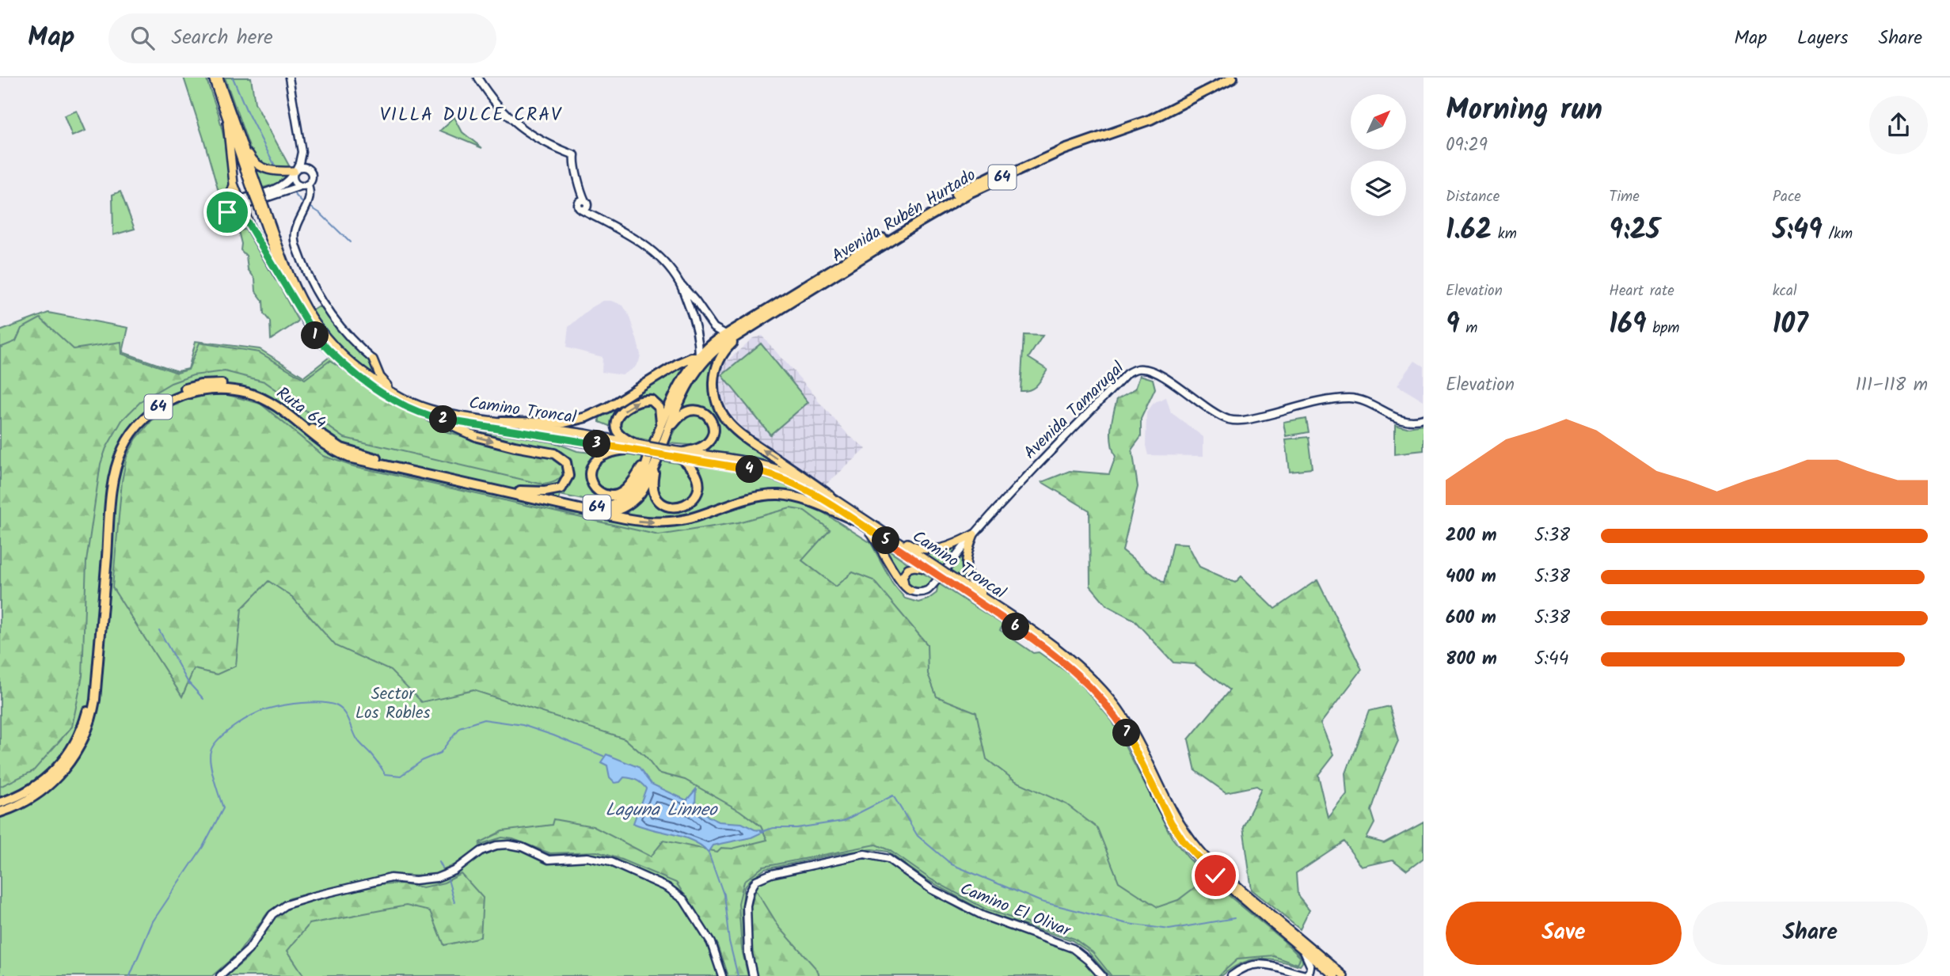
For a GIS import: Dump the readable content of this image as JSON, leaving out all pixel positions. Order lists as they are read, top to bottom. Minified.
{"streets":{"highway":["64","Avenida Rubén Hurtado","Ruta 64"],"main road":["Camino Troncal"],"street":["Avenida Tamarugal","Camino El Olivar"]},"crossings":[["Avenida Rubén Hurtado","Ruta 64"],["Avenida Rubén Hurtado","Camino Troncal"],["Ruta 64","Camino Troncal"]],"districts":["VILLA DULCE CRAV"],"water":["Laguna Linneo"],"parks":["Sector Los Robles"],"north":"top right","page":{"header":"Map","search":"Search here","nav":["Map","Layers","Share"],"heading":["Morning run","09:29"],"stats":[["Distance","1.62 km"],["Time","9:25"],["Pace","5:49 /km"],["Elevation","9 m"],["Heart rate","169 bpm"],["kcal","107"]],"pins":["1","2","3","4","5","6","7"],"chart":["Elevation","111–118 m"],"list":[{"name":"200 m","note":"5:38"},{"name":"400 m","note":"5:38"},{"name":"600 m","note":"5:38"},{"name":"800 m","note":"5:44"}],"buttons":["Save","Share"]}}
